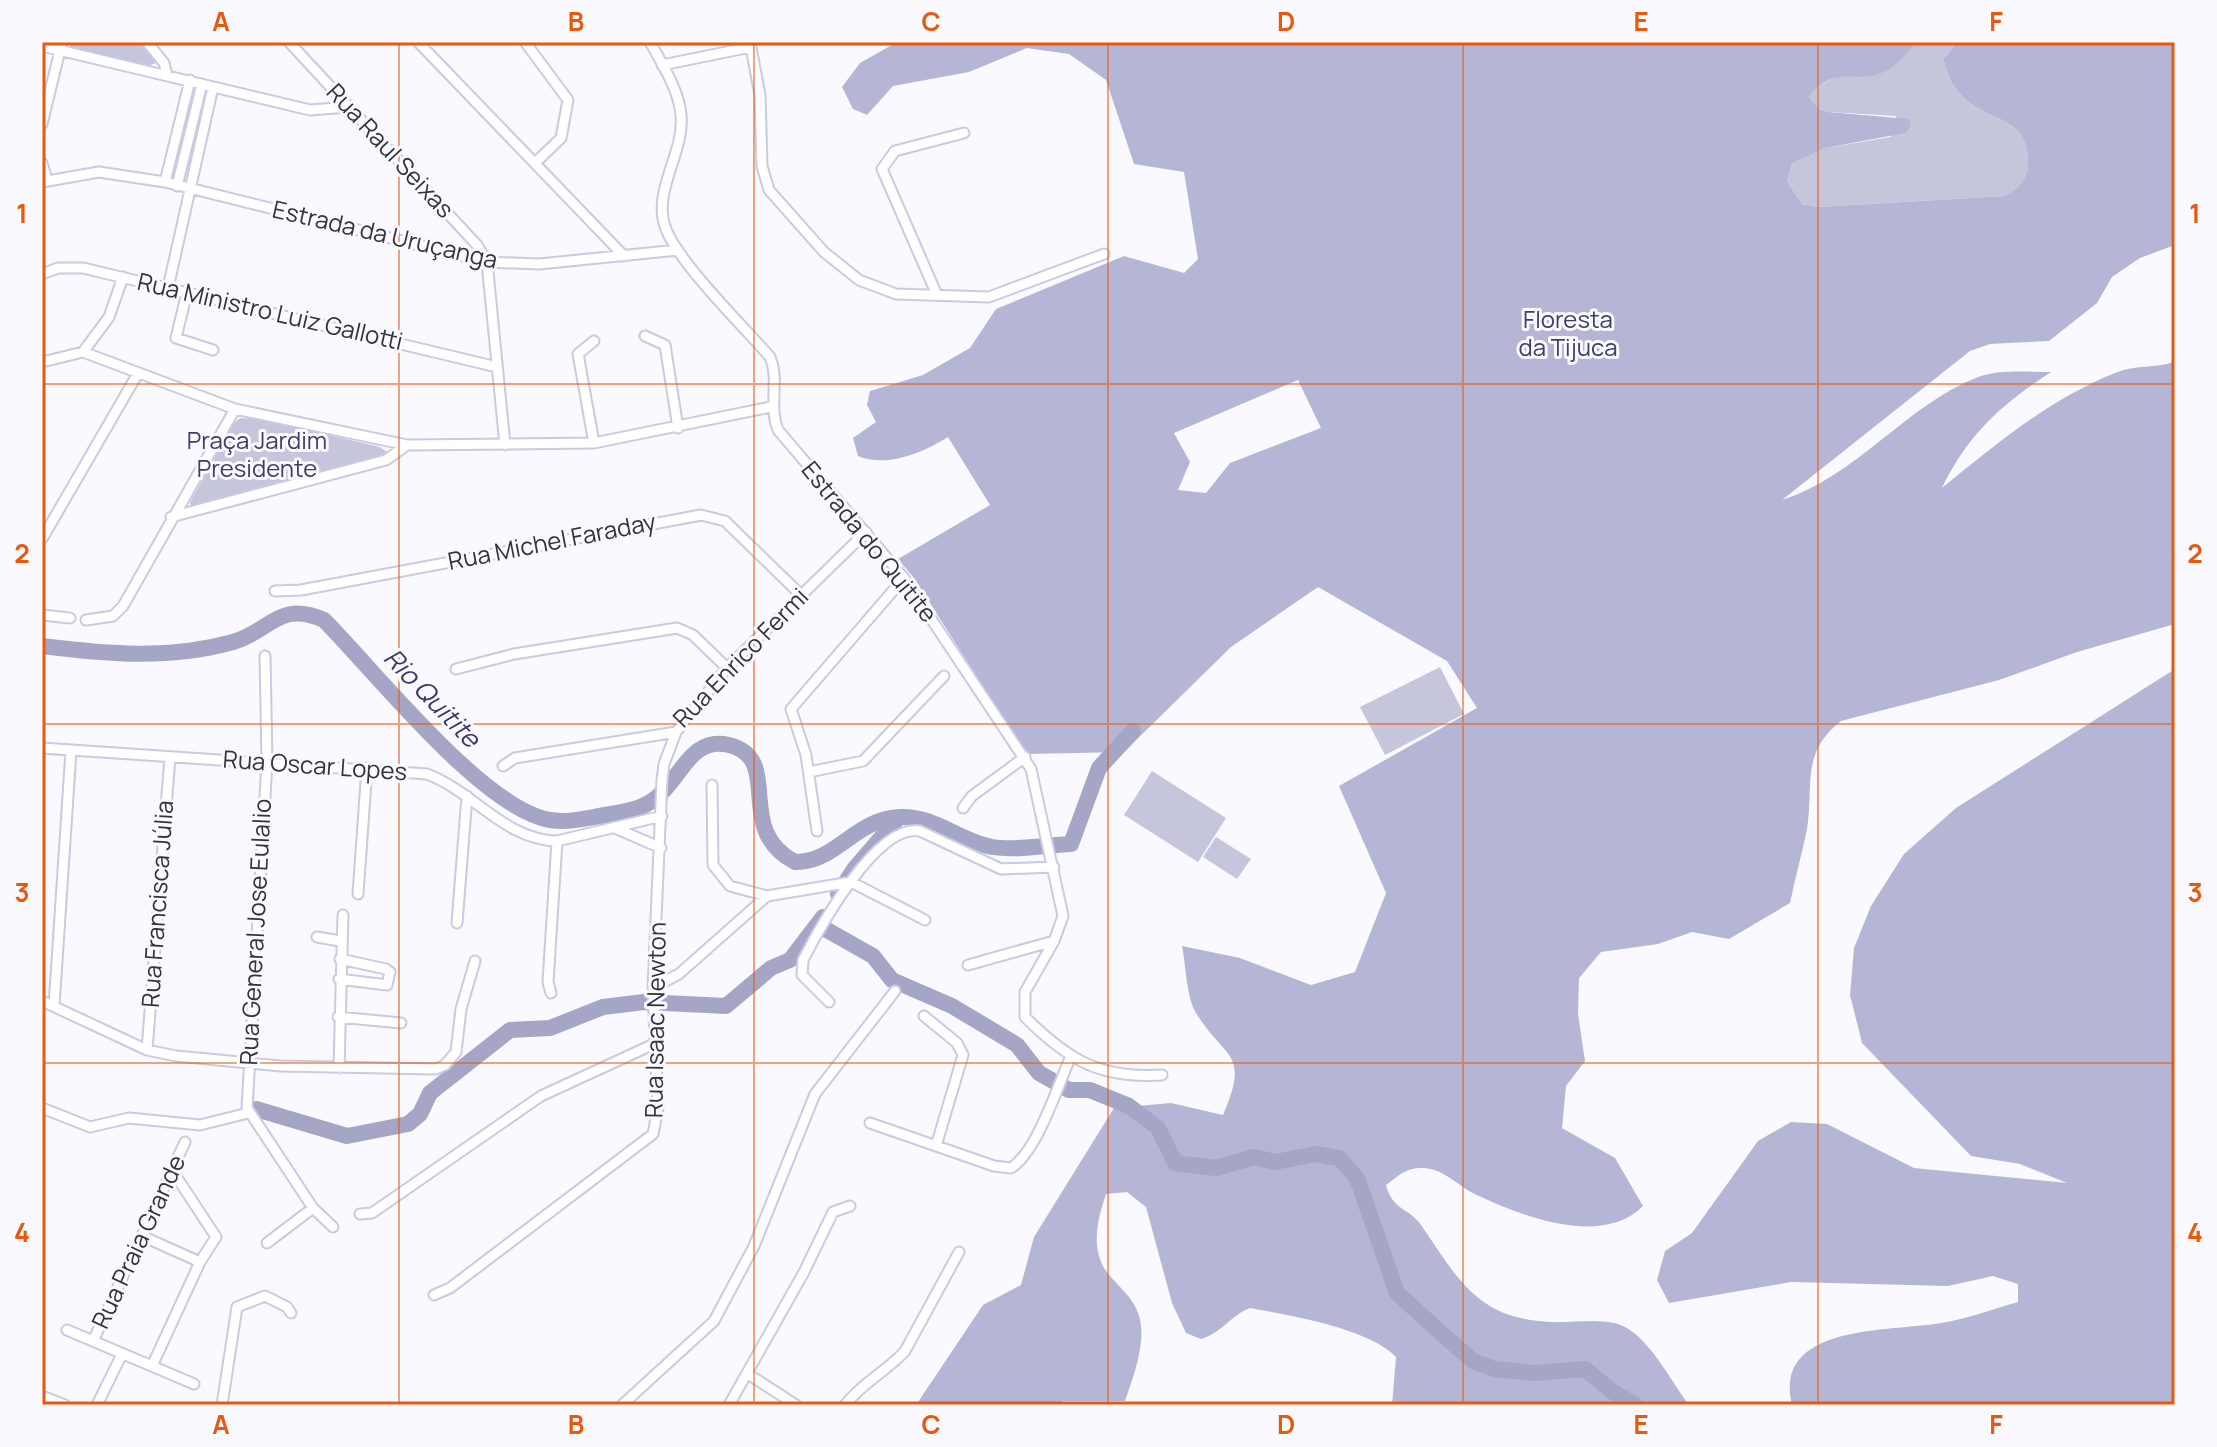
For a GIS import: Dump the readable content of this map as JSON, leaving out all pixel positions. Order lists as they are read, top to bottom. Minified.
{"streets":{"street":["Rua Raul Seixas","Estrada da Uruçanga","Rua Ministro Luiz Gallotti","Rua Michel Faraday","Estrada do Quitite","Rua Enrico Fermi","Rua Oscar Lopes","Rua Francisca Júlia","Rua General Jose Eulalio","Rua Isaac Newton","Rua Praia Grande"]},"crossings":[["Rua Raul Seixas","Estrada da Uruçanga"],["Estrada da Uruçanga","Estrada do Quitite"],["Rua Michel Faraday","Rua Enrico Fermi"],["Estrada do Quitite","Rua Enrico Fermi"],["Rua Enrico Fermi","Rua Isaac Newton"],["Rua Oscar Lopes","Rua Francisca Júlia"],["Rua Oscar Lopes","Rua General Jose Eulalio"],["Rua Oscar Lopes","Rua Isaac Newton"]],"water":["Rio Quitite"],"parks":["Floresta da Tijuca","Praça Jardim Presidente"],"grid":{"columns":["A","B","C","D","E","F"],"rows":["1","2","3","4"]}}
